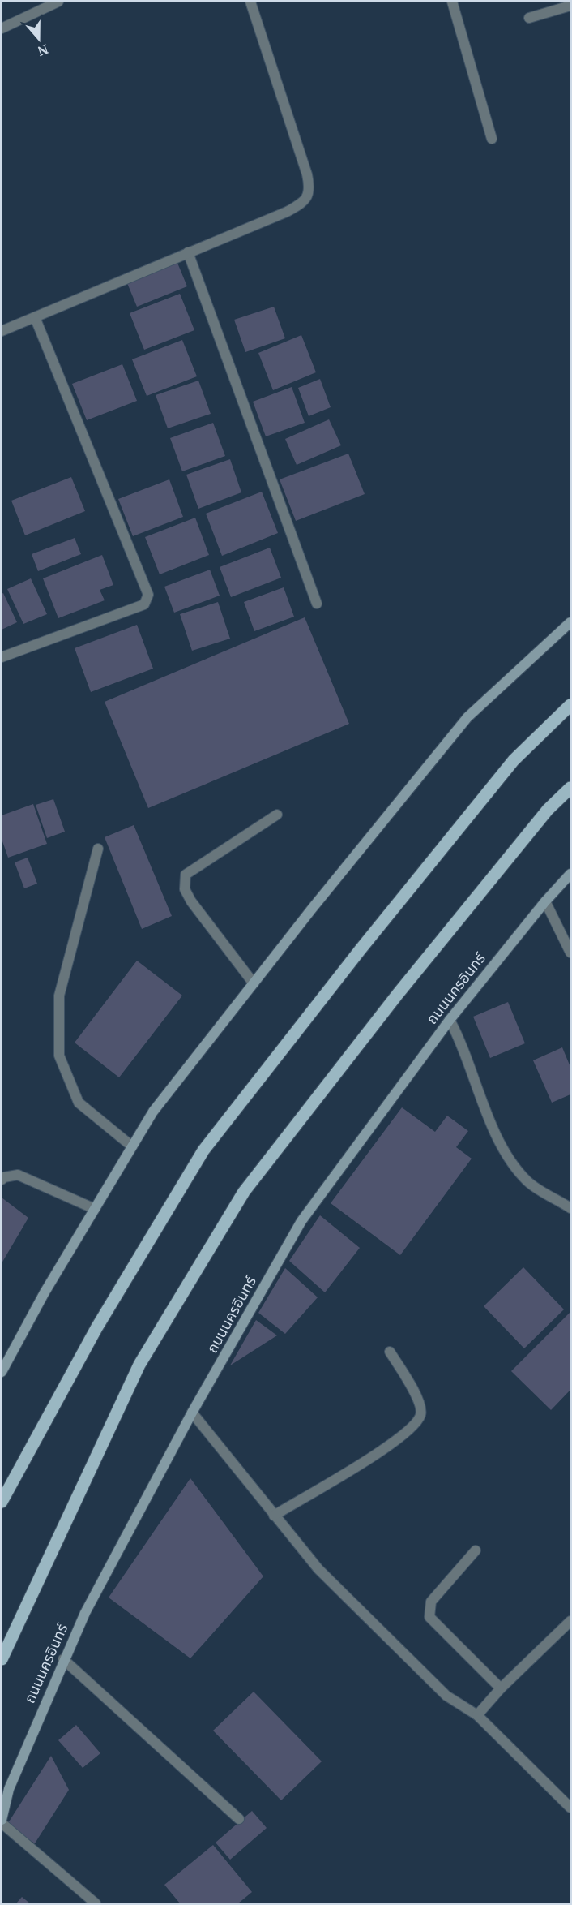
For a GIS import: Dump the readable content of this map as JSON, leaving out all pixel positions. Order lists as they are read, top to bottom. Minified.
{"streets":{"main road":["ถนนนครอินทร์"]},"north":"bottom"}
